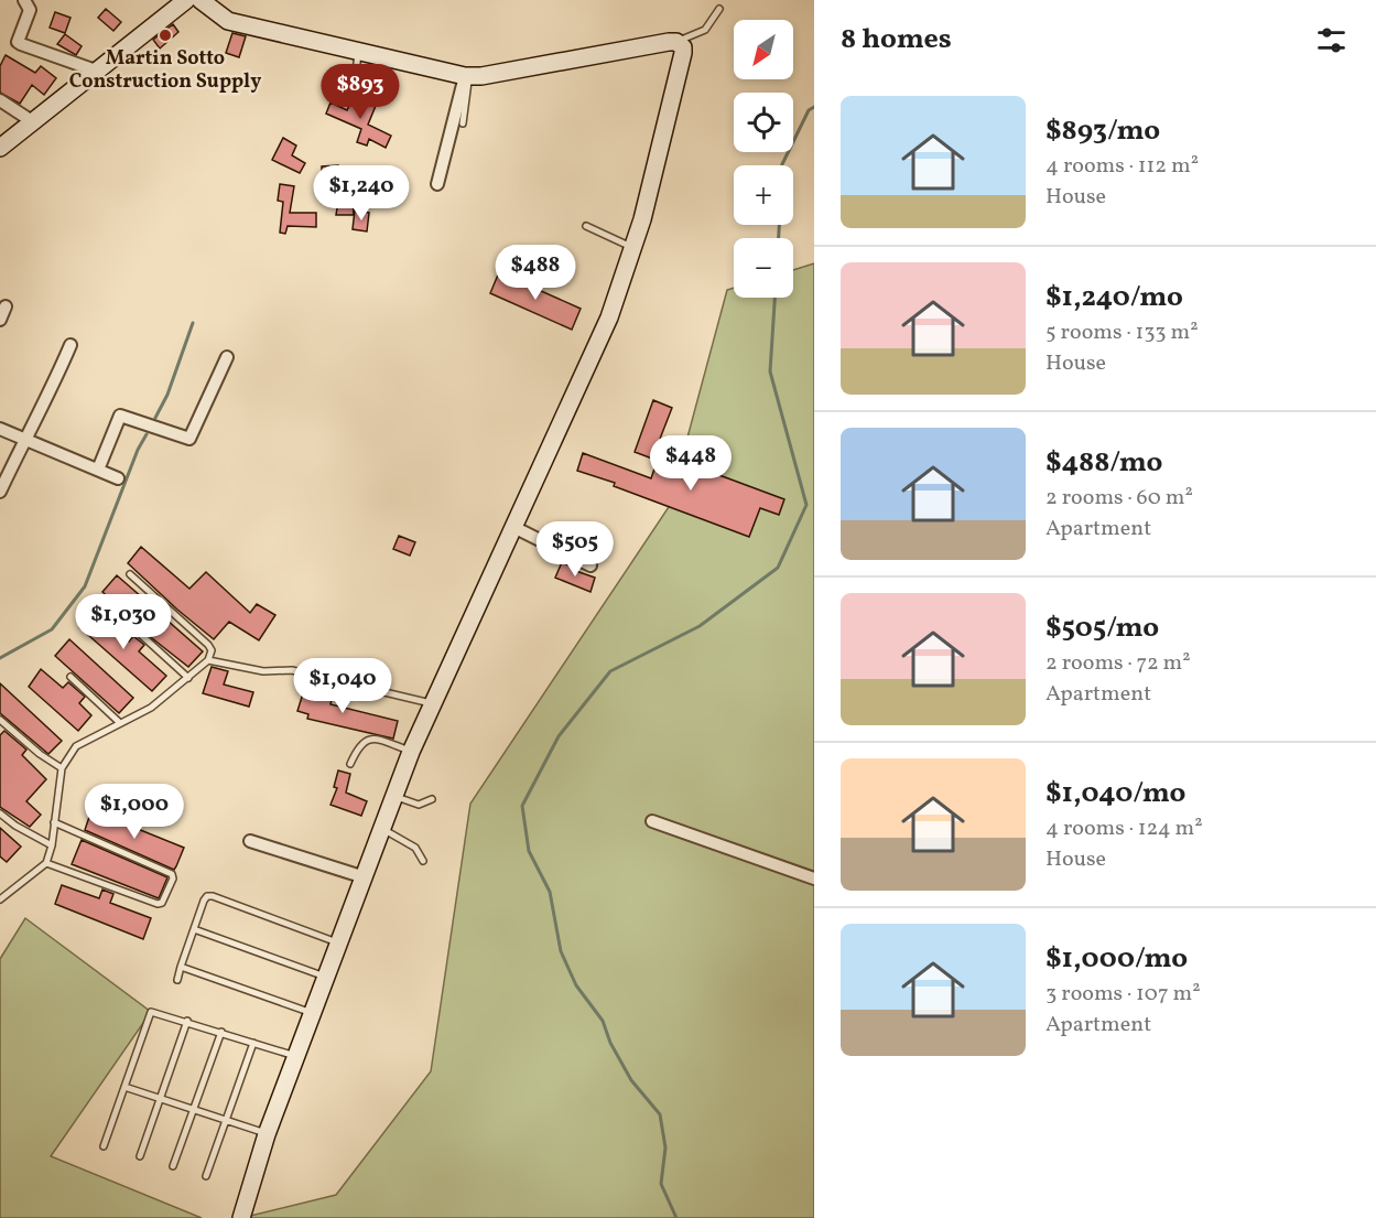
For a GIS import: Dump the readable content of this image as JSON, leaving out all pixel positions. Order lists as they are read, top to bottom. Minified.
{"places":["Martin Sotto Construction Supply"],"north":"bottom left","page":{"heading":"8 homes","map_buttons":["+","−"],"price":["$893","$1,240","$488","$448","$505","$1,030","$1,040","$1,000"],"list":[{"name":"$893/mo","note":"4 rooms · 112 m² · House"},{"name":"$1,240/mo","note":"5 rooms · 133 m² · House"},{"name":"$488/mo","note":"2 rooms · 60 m² · Apartment"},{"name":"$505/mo","note":"2 rooms · 72 m² · Apartment"},{"name":"$1,040/mo","note":"4 rooms · 124 m² · House"},{"name":"$1,000/mo","note":"3 rooms · 107 m² · Apartment"}]}}
